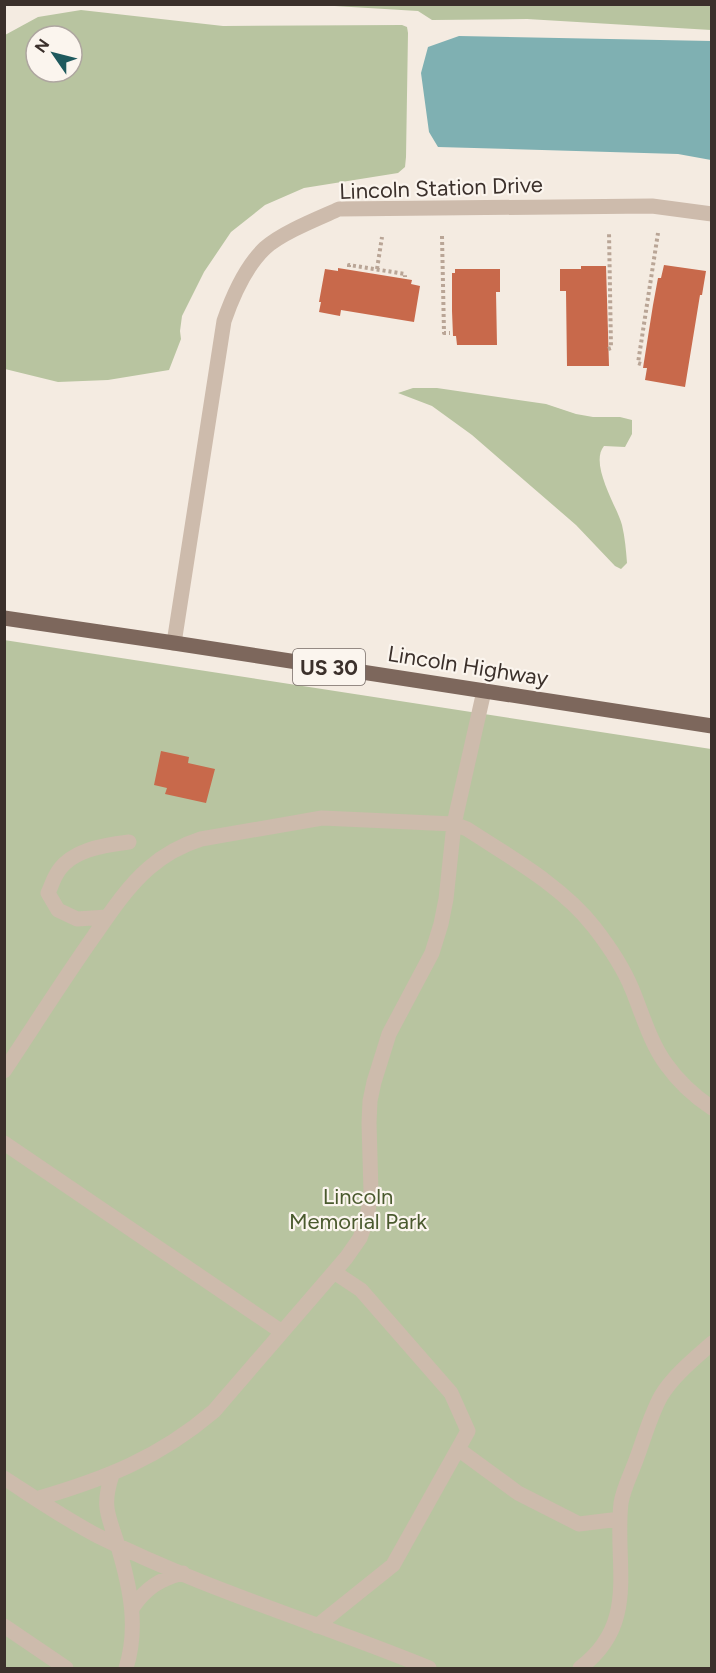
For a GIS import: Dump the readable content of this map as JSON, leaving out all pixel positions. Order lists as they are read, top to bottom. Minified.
{"streets":{"main road":["Lincoln Highway","US 30"],"street":["Lincoln Station Drive"]},"crossings":[["Lincoln Station Drive","Lincoln Highway"]],"parks":["Lincoln Memorial Park"],"north":"top left"}
